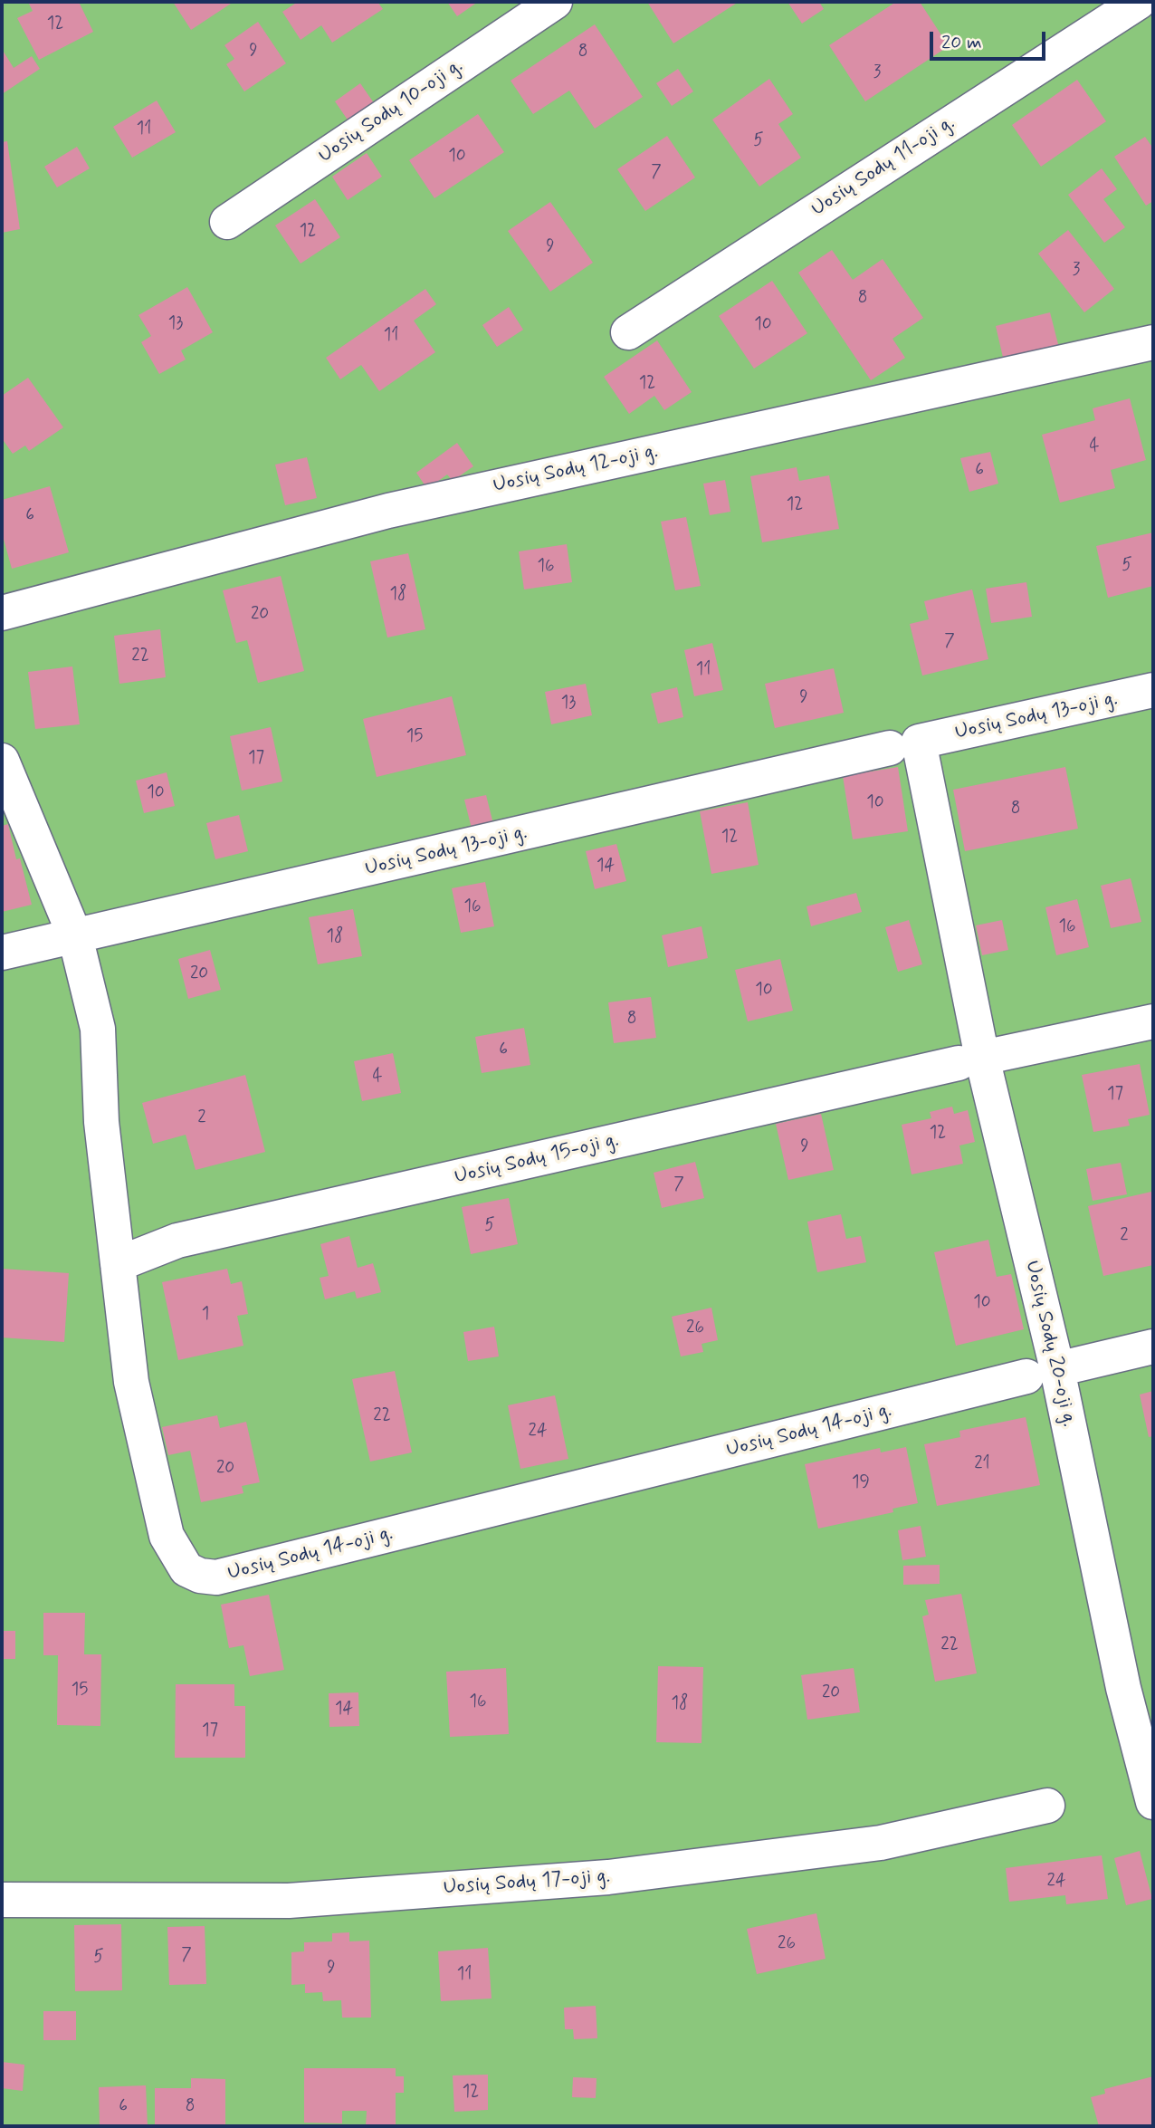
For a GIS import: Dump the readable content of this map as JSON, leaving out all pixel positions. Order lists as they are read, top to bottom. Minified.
{"streets":{"street":["Uosių Sodų 10-oji g.","Uosių Sodų 11-oji g.","Uosių Sodų 12-oji g.","Uosių Sodų 13-oji g.","Uosių Sodų 15-oji g.","Uosių Sodų 20-oji g.","Uosių Sodų 14-oji g.","Uosių Sodų 17-oji g."]},"crossings":[["Uosių Sodų 13-oji g.","Uosių Sodų 20-oji g."],["Uosių Sodų 13-oji g.","Uosių Sodų 14-oji g."],["Uosių Sodų 15-oji g.","Uosių Sodų 20-oji g."],["Uosių Sodų 15-oji g.","Uosių Sodų 14-oji g."],["Uosių Sodų 20-oji g.","Uosių Sodų 14-oji g."]],"house_numbers":["12","9","8","3","11","5","10","7","12","9","3","8","13","10","11","12","4","6","12","6","5","16","18","20","7","22","11","9","13","15","17","10","10","8","12","14","16","16","18","20","10","8","6","4","17","2","12","9","7","5","2","10","1","26","22","24","21","20","19","22","15","20","16","18","14","17","24","26","7","5","9","11","12","6","8"],"scale_bar":"20 m"}
